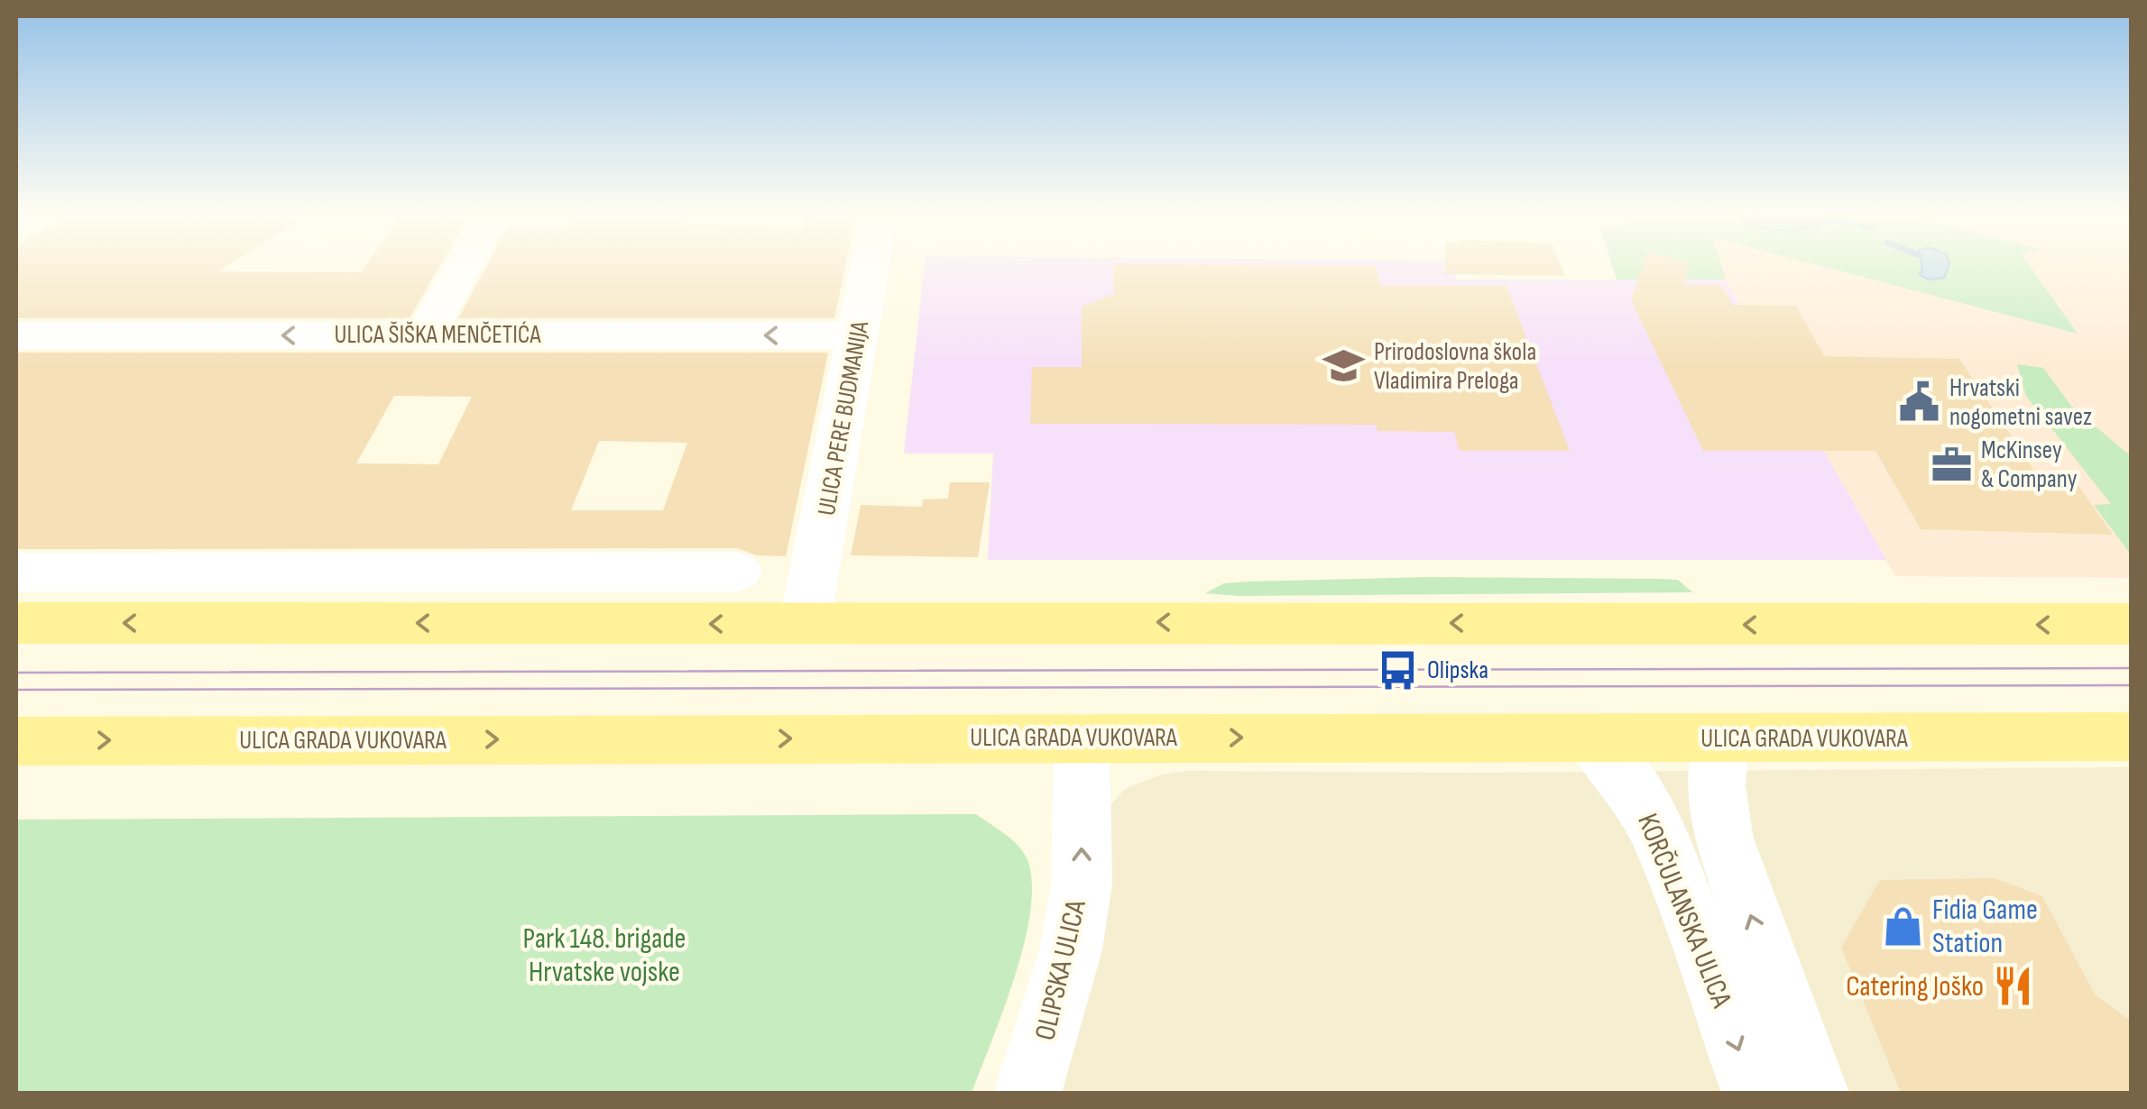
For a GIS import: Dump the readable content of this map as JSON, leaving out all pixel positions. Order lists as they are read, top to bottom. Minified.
{"streets":{"main road":["ULICA GRADA VUKOVARA"],"street":["ULICA ŠIŠKA MENČETIĆA","ULICA PERE BUDMANIJA","KORČULANSKA ULICA","OLIPSKA ULICA"]},"crossings":[["ULICA ŠIŠKA MENČETIĆA","ULICA PERE BUDMANIJA"],["ULICA GRADA VUKOVARA","KORČULANSKA ULICA"],["ULICA GRADA VUKOVARA","OLIPSKA ULICA"]],"one_way":["OLIPSKA ULICA"],"parks":["Park 148. brigade Hrvatske vojske"],"places":{"school or university":["Prirodoslovna škola Vladimira Preloga"],"public building":["Hrvatski nogometni savez"],"office":["McKinsey & Company"],"bus stop":["Olipska"],"shop":["Fidia Game Station"],"restaurant":["Catering Joško"]}}
